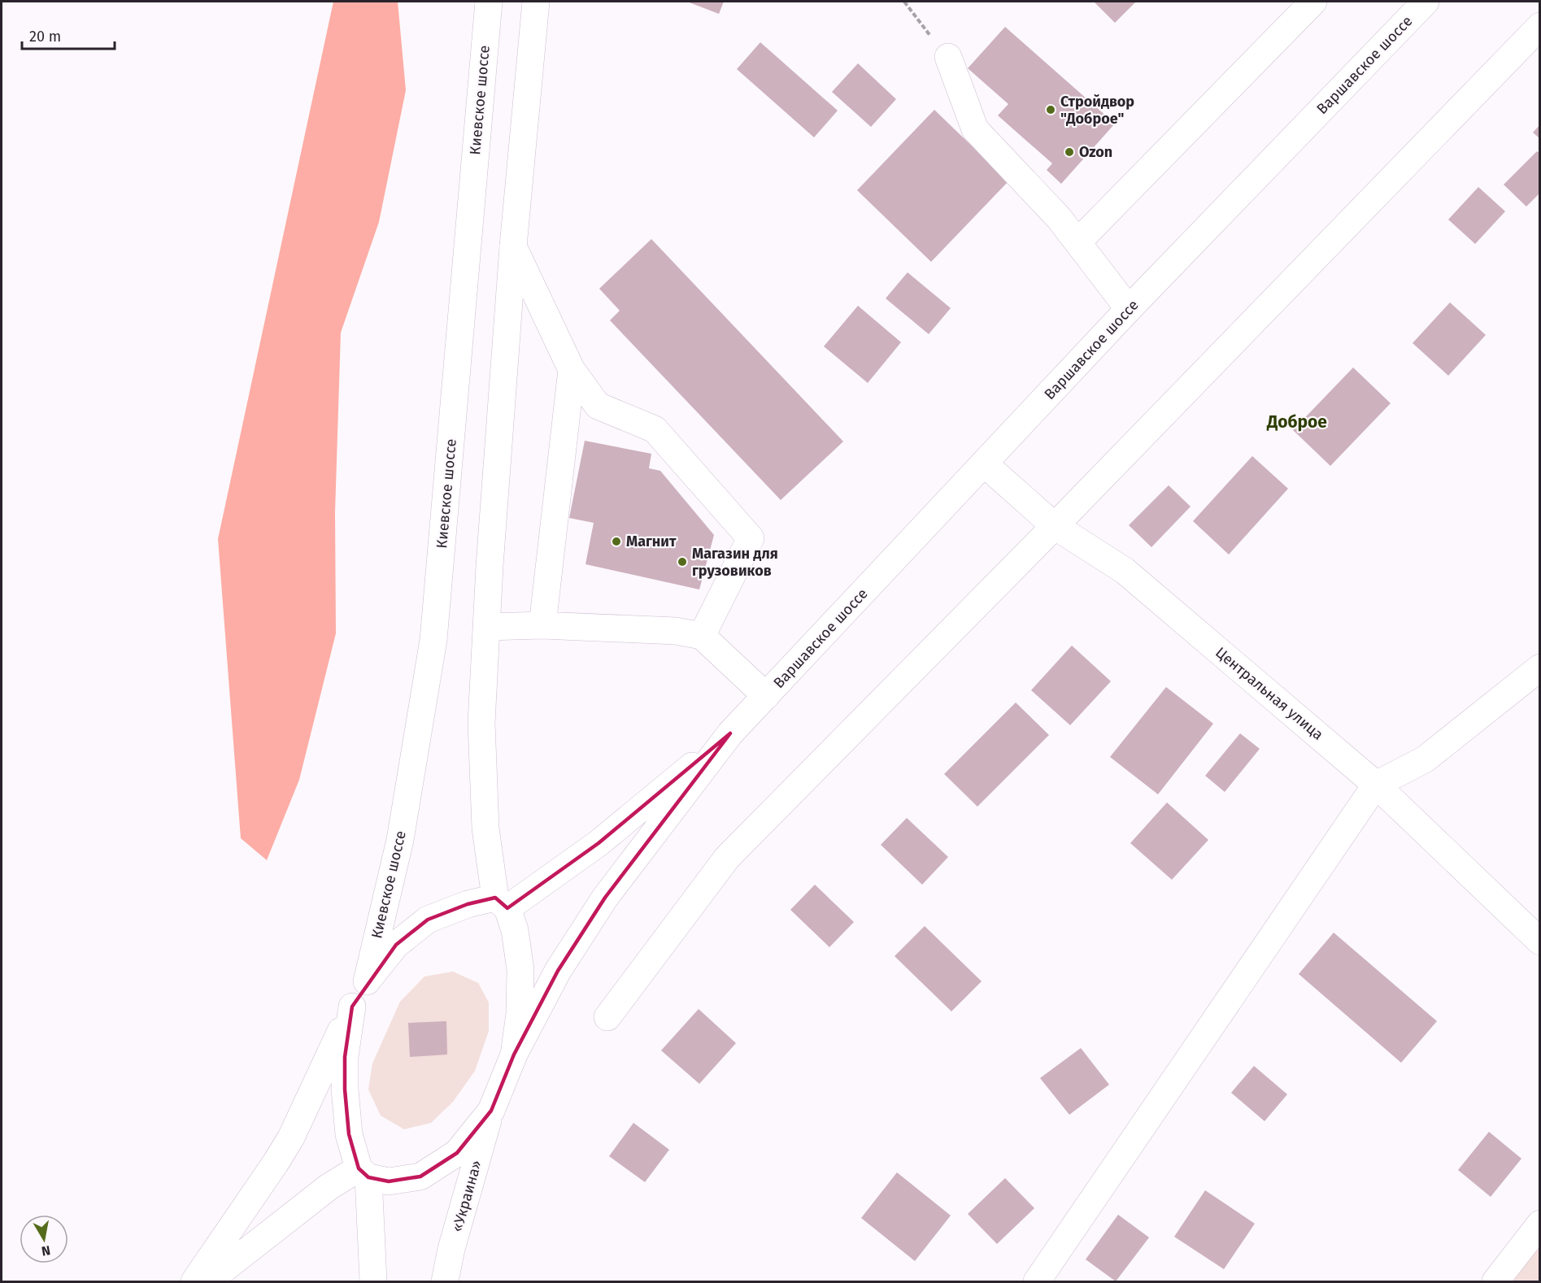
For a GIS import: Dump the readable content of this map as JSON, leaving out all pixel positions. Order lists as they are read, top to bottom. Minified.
{"streets":{"main road":["Варшавское шоссе","Киевское шоссе","Центральная улица","«Украина»"]},"crossings":[["Варшавское шоссе","Центральная улица"]],"districts":["Доброе"],"places":["Стройдвор \"Доброе\"","Ozon","Магнит","Магазин для грузовиков"],"scale_bar":"20 m","north":"bottom"}
